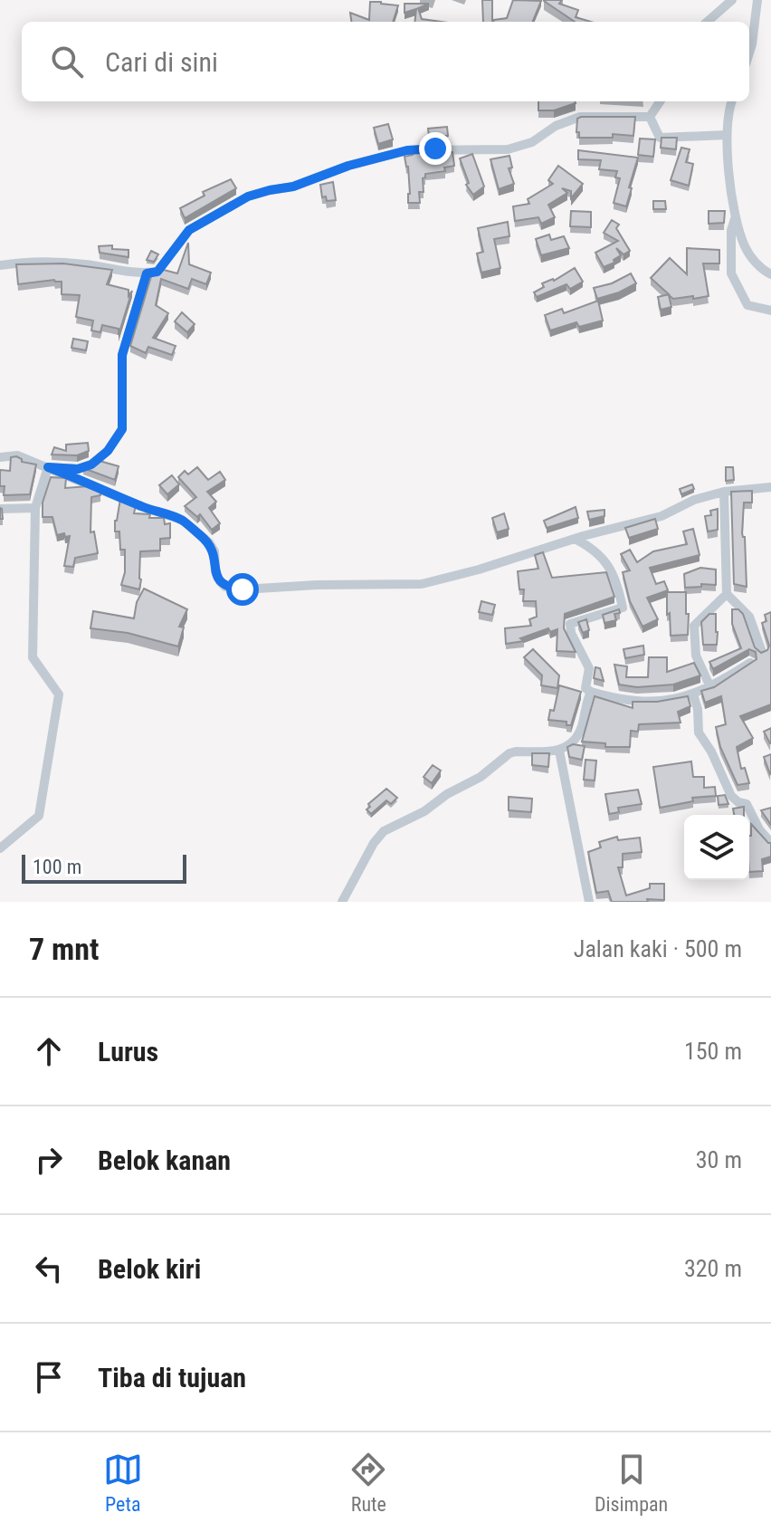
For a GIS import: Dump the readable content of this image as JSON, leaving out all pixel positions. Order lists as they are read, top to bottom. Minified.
{"scale_bar":"100 m","page":{"search":"Cari di sini","scale":"100 m","heading":["7 mnt","Jalan kaki · 500 m"],"list":[["Lurus","150 m"],["Belok kanan","30 m"],["Belok kiri","320 m"],"Tiba di tujuan"],"nav":["Peta","Rute","Disimpan"]}}
